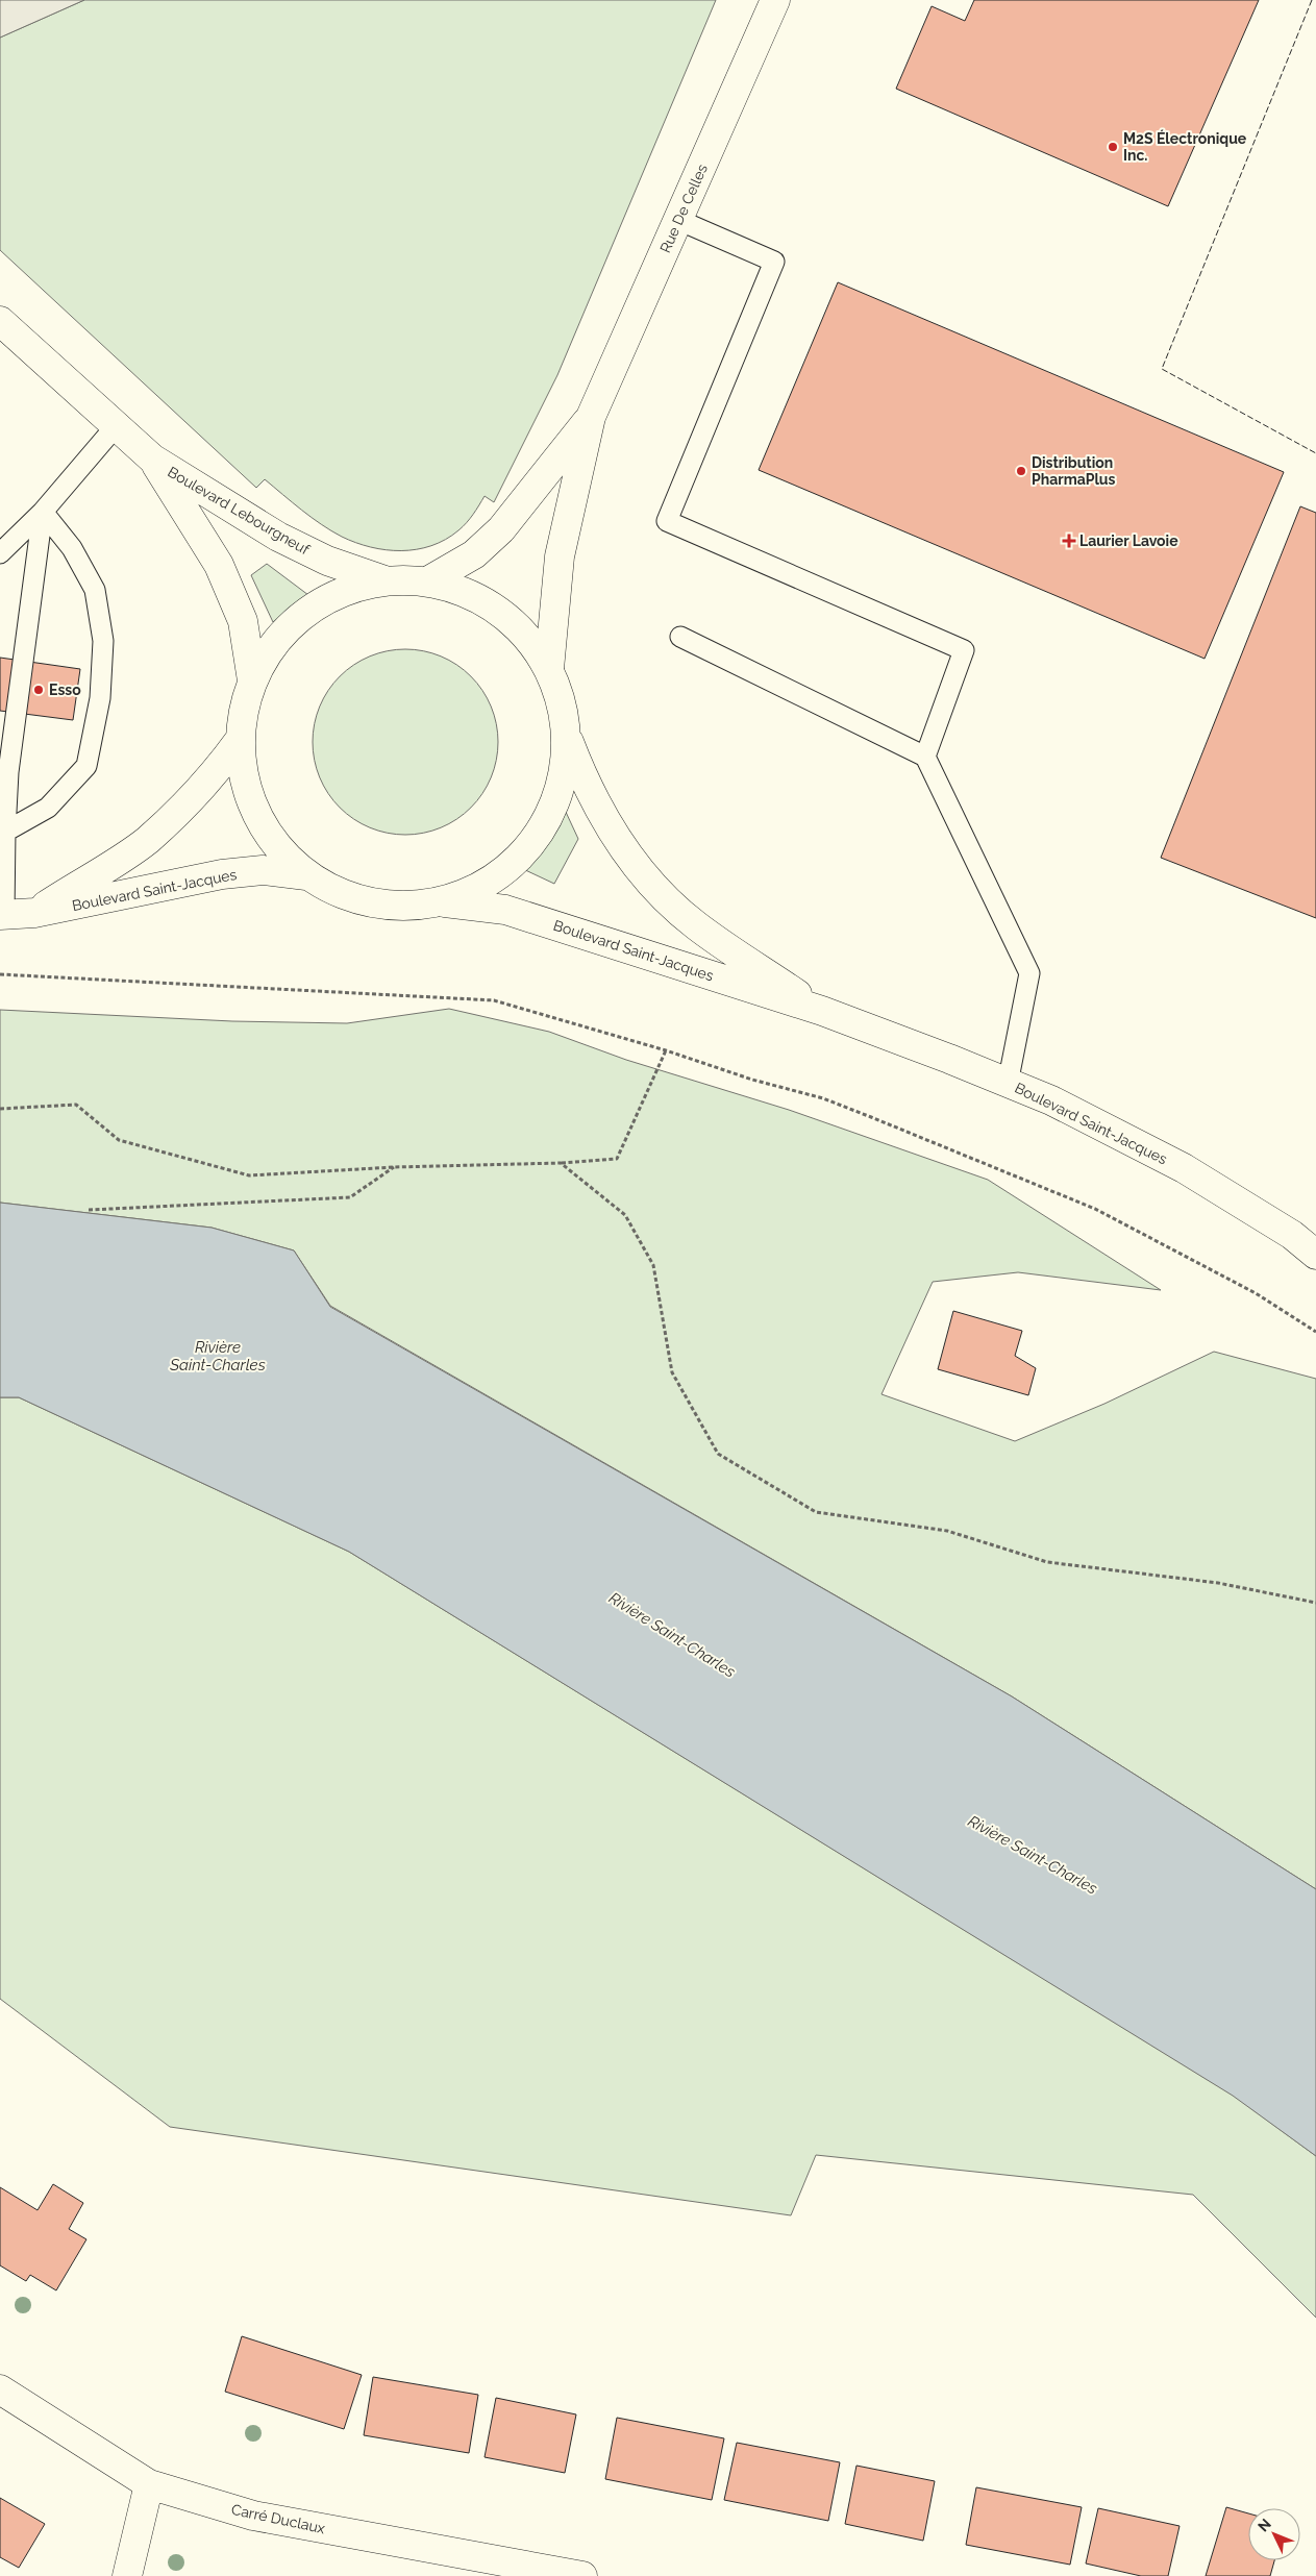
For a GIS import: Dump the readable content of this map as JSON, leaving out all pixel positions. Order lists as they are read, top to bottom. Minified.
{"streets":{"main road":["Rue De Celles","Boulevard Lebourgneuf","Boulevard Saint-Jacques","Carré Duclaux"]},"water":["Rivière Saint-Charles"],"places":{"other":["M2S Électronique Inc.","Distribution PharmaPlus","Esso"],"health":["Laurier Lavoie"]},"north":"top left"}
